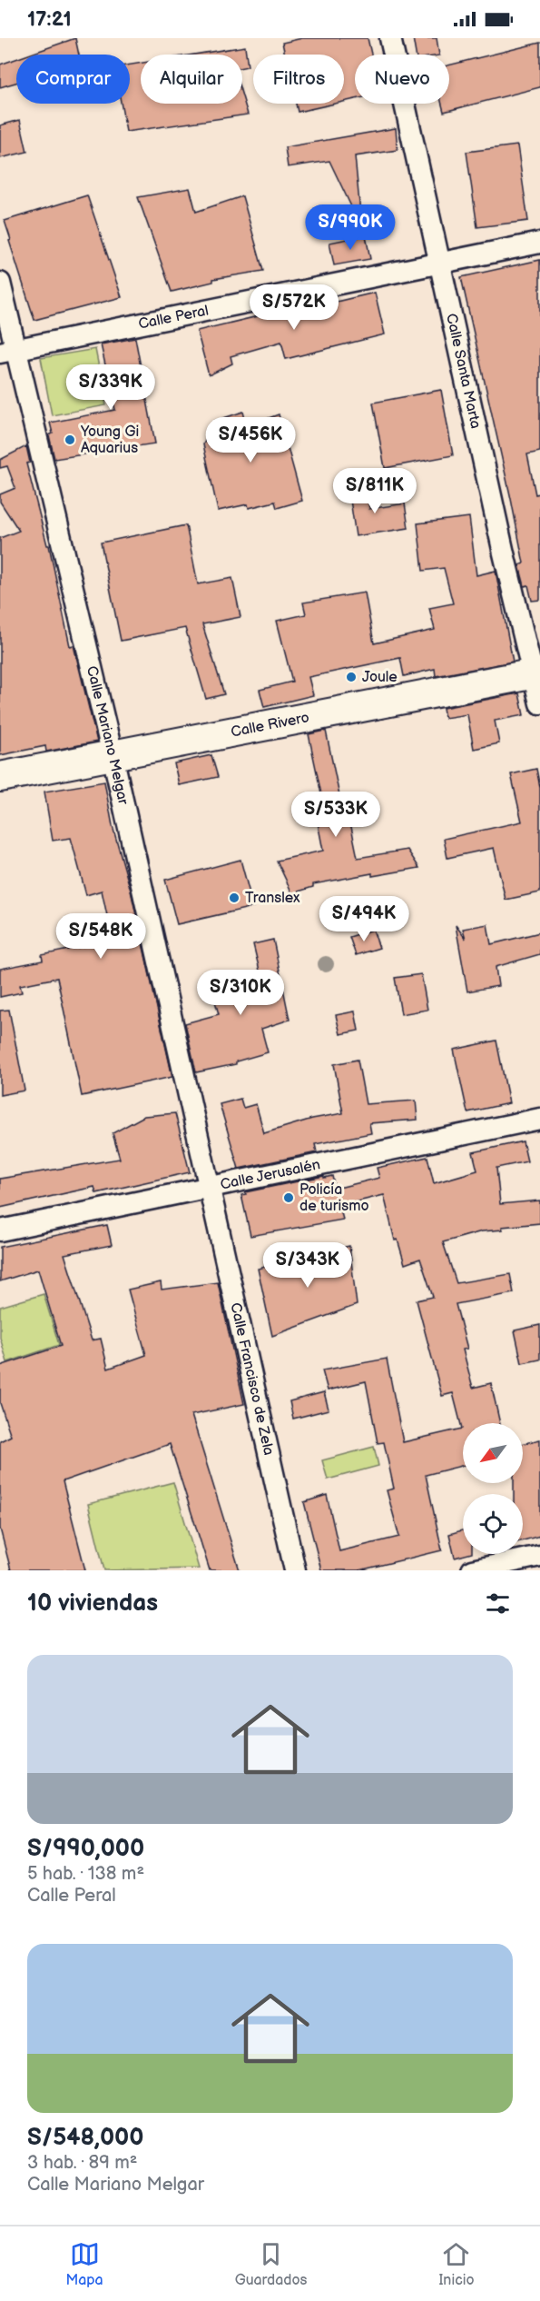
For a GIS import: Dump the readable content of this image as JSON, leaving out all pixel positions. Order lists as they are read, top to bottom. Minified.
{"streets":{"street":["Calle Peral","Calle Santa Marta","Calle Rivero","Calle Mariano Melgar","Calle Jerusalén","Calle Francisco de Zela"]},"crossings":[["Calle Peral","Calle Santa Marta"],["Calle Peral","Calle Mariano Melgar"],["Calle Santa Marta","Calle Rivero"],["Calle Rivero","Calle Mariano Melgar"],["Calle Mariano Melgar","Calle Jerusalén"],["Calle Mariano Melgar","Calle Francisco de Zela"],["Calle Jerusalén","Calle Francisco de Zela"]],"places":["Young Gi Aquarius","Joule","Translex","Policía de turismo"],"north":"bottom left","page":{"status":"17:21","chip":["Comprar","Alquilar","Filtros","Nuevo"],"price":["S/990K","S/572K","S/339K","S/456K","S/811K","S/533K","S/494K","S/548K","S/310K","S/343K"],"heading":"10 viviendas","list":[{"name":"S/990,000","note":"5 hab. · 138 m² · Calle Peral"},{"name":"S/548,000","note":"3 hab. · 89 m² · Calle Mariano Melgar"}],"tabs":["Mapa","Guardados","Inicio"]}}
